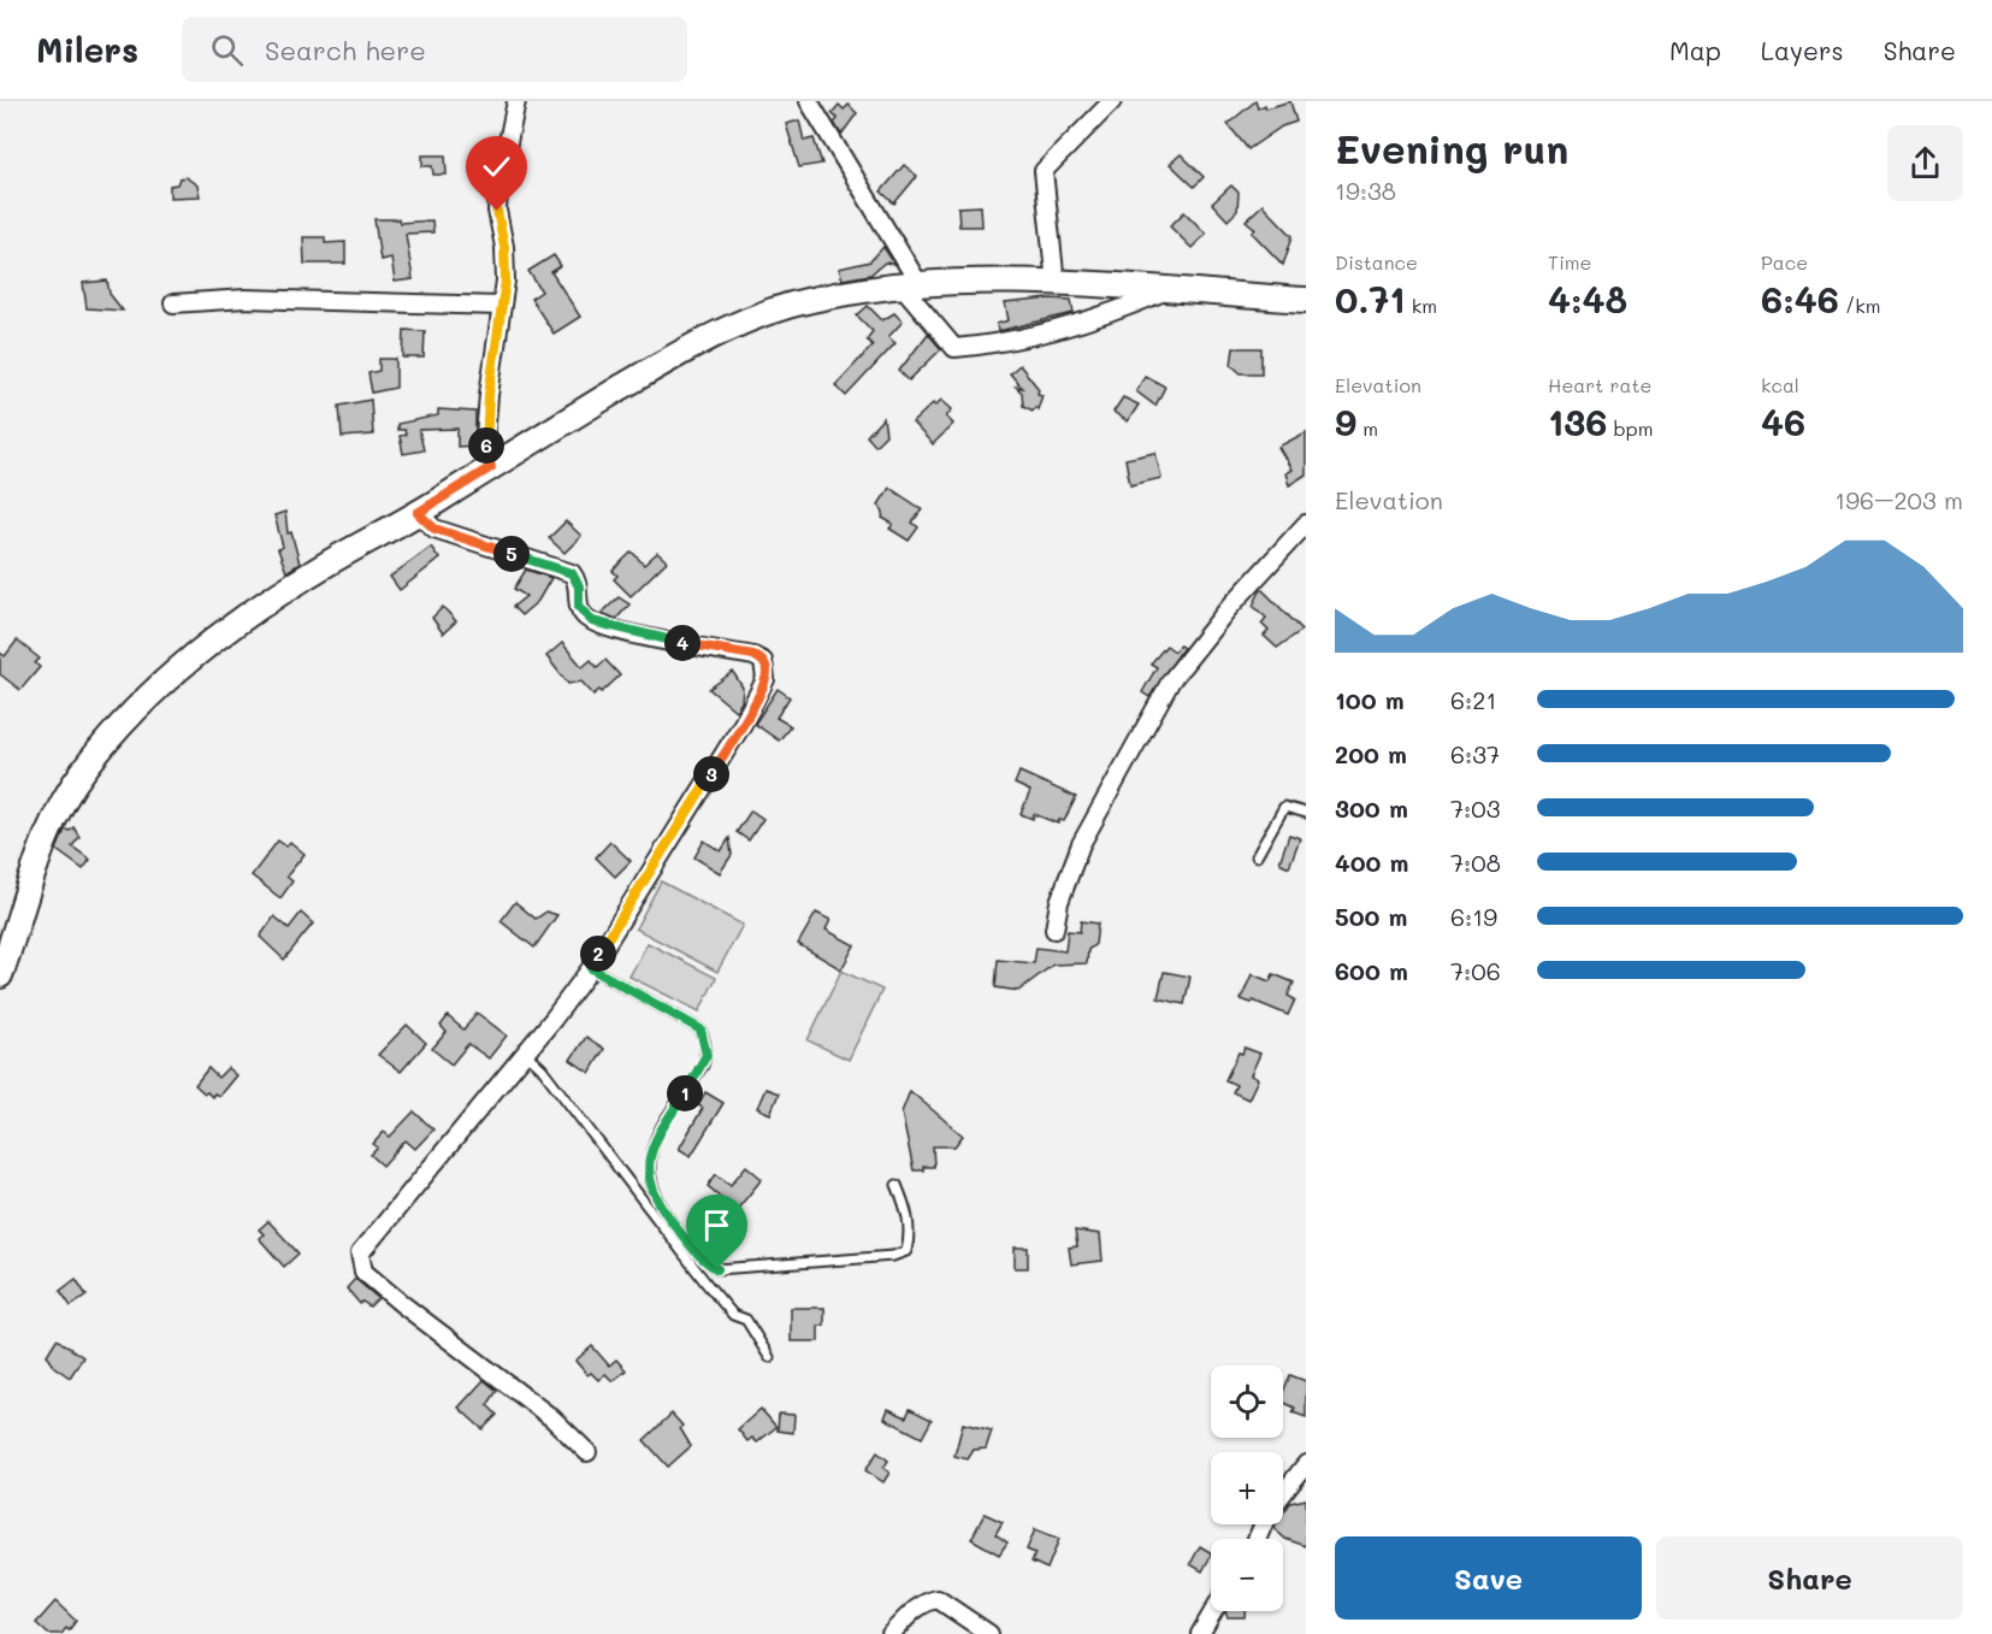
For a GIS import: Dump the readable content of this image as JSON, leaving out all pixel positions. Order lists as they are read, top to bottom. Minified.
{"page":{"header":"Milers","search":"Search here","nav":["Map","Layers","Share"],"heading":["Evening run","19:38"],"stats":[["Distance","0.71 km"],["Time","4:48"],["Pace","6:46 /km"],["Elevation","9 m"],["Heart rate","136 bpm"],["kcal","46"]],"pins":["6","5","4","3","2","1"],"chart":["Elevation","196–203 m"],"list":[{"name":"100 m","note":"6:21"},{"name":"200 m","note":"6:37"},{"name":"300 m","note":"7:03"},{"name":"400 m","note":"7:08"},{"name":"500 m","note":"6:19"},{"name":"600 m","note":"7:06"}],"map_buttons":["+","−"],"buttons":["Save","Share"]}}
